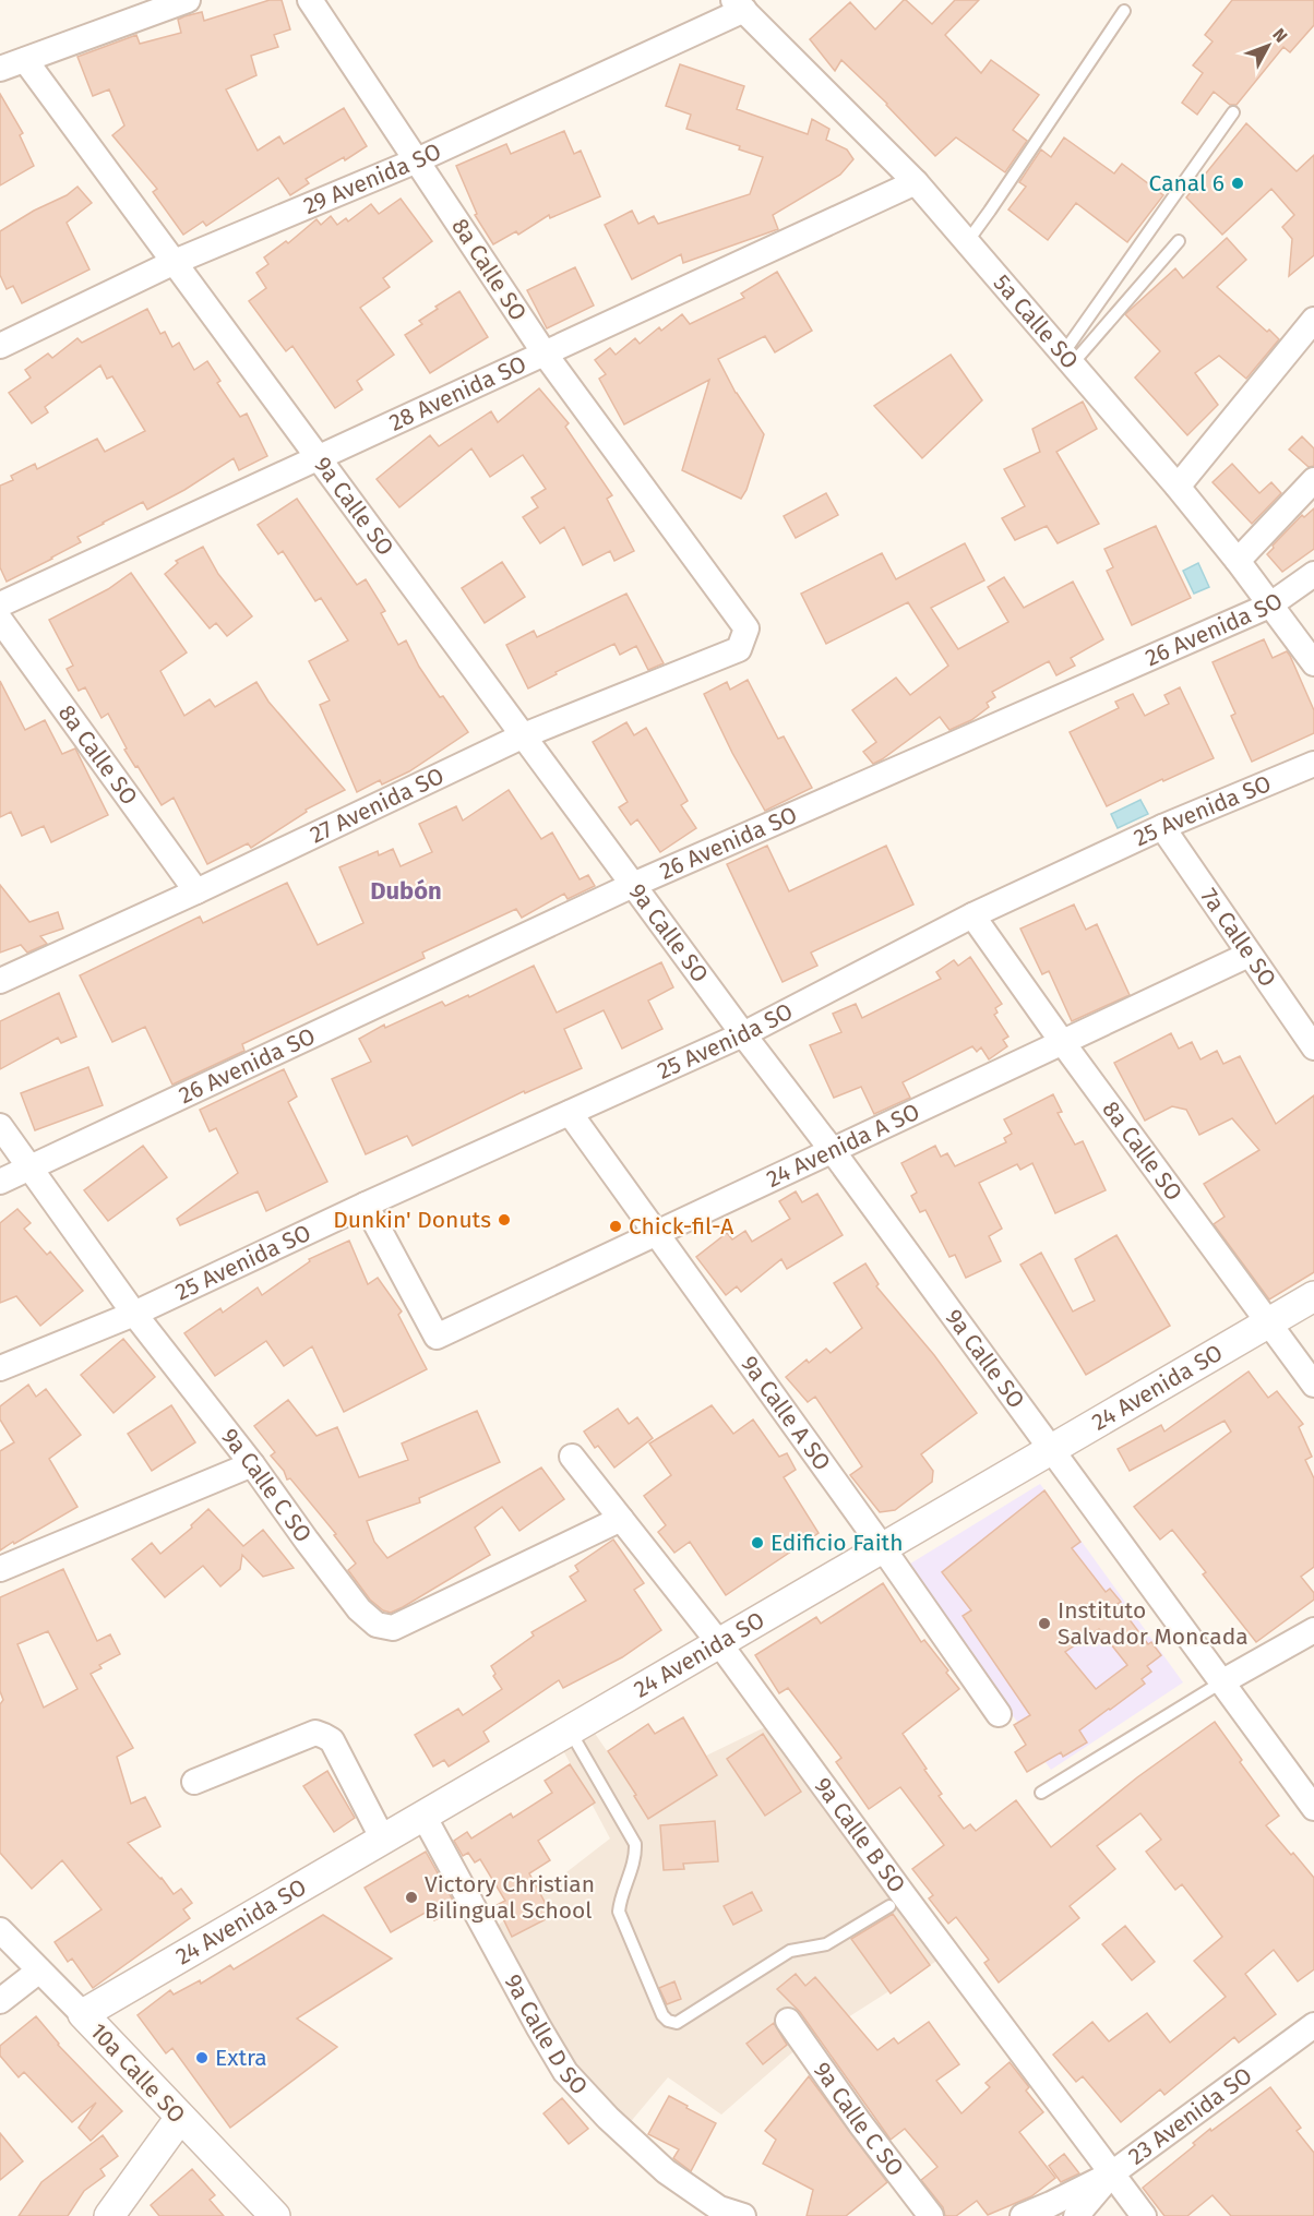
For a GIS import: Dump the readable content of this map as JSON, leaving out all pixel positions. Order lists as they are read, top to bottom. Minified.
{"streets":{"street":["29 Avenida SO","8a Calle SO","5a Calle SO","28 Avenida SO","9a Calle SO","26 Avenida SO","27 Avenida SO","25 Avenida SO","7a Calle SO","24 Avenida A SO","24 Avenida SO","9a Calle A SO","9a Calle C SO","9a Calle B SO","9a Calle D SO","10a Calle SO","23 Avenida SO"]},"crossings":[["29 Avenida SO","8a Calle SO"],["29 Avenida SO","5a Calle SO"],["29 Avenida SO","9a Calle SO"],["8a Calle SO","28 Avenida SO"],["8a Calle SO","27 Avenida SO"],["8a Calle SO","25 Avenida SO"],["8a Calle SO","24 Avenida A SO"],["8a Calle SO","24 Avenida SO"],["5a Calle SO","28 Avenida SO"],["5a Calle SO","26 Avenida SO"],["28 Avenida SO","9a Calle SO"],["9a Calle SO","26 Avenida SO"],["9a Calle SO","27 Avenida SO"],["9a Calle SO","25 Avenida SO"],["9a Calle SO","24 Avenida A SO"],["9a Calle SO","24 Avenida SO"],["26 Avenida SO","9a Calle C SO"],["25 Avenida SO","7a Calle SO"],["25 Avenida SO","24 Avenida A SO"],["25 Avenida SO","9a Calle A SO"],["25 Avenida SO","9a Calle C SO"],["7a Calle SO","24 Avenida A SO"],["24 Avenida A SO","9a Calle A SO"],["24 Avenida SO","9a Calle A SO"],["24 Avenida SO","9a Calle B SO"],["24 Avenida SO","9a Calle D SO"],["24 Avenida SO","10a Calle SO"],["9a Calle C SO","9a Calle B SO"],["9a Calle B SO","23 Avenida SO"]],"districts":["Dubón"],"places":["Canal 6","Dunkin' Donuts","Chick-fil-A","Edificio Faith","Instituto Salvador Moncada","Victory Christian Bilingual School","Extra"],"north":"top right"}
